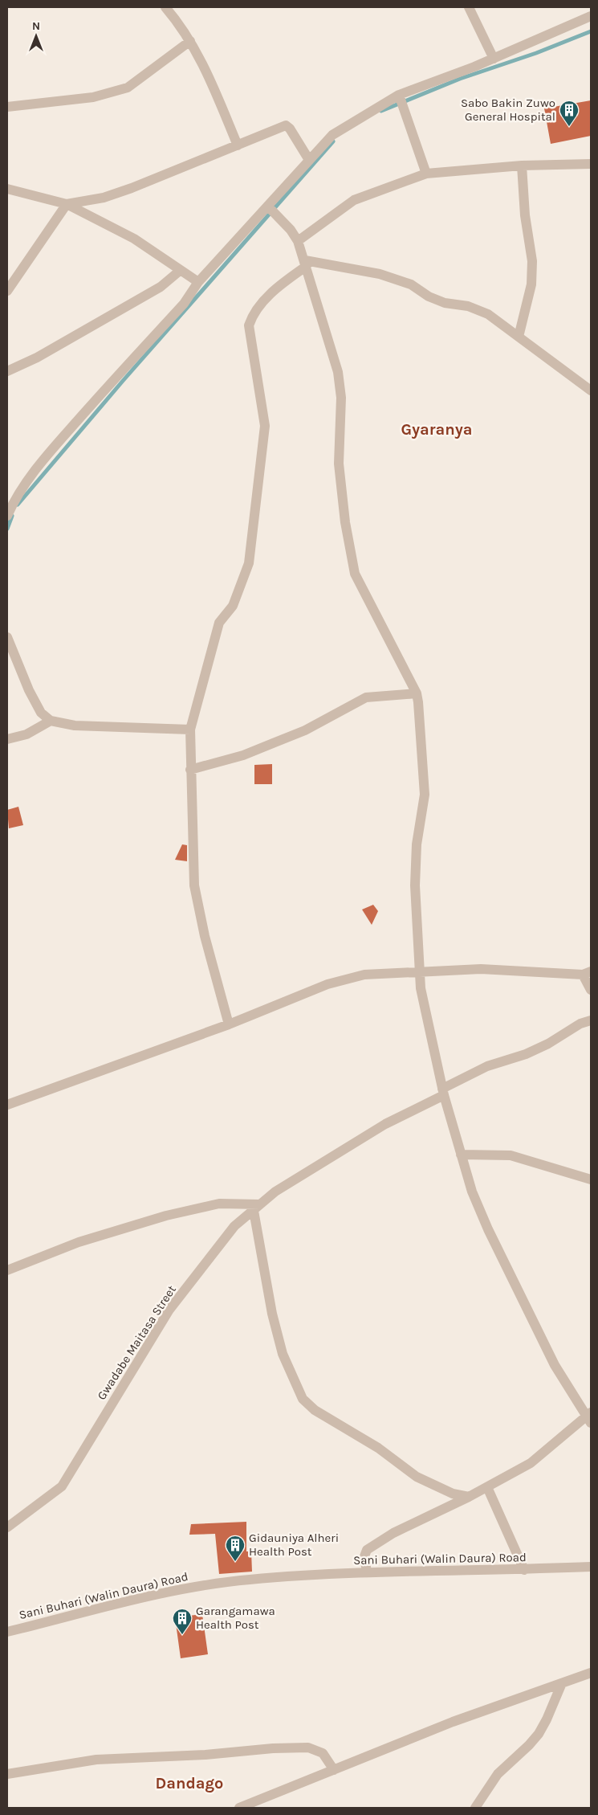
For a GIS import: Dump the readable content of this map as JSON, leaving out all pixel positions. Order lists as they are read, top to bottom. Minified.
{"streets":{"street":["Gwadabe Maitasa Street","Sani Buhari (Walin Daura) Road"]},"districts":["Gyaranya","Dandago"],"places":{"building":["Sabo Bakin Zuwo General Hospital","Gidauniya Alheri Health Post","Garangamawa Health Post"]},"north":"top"}
